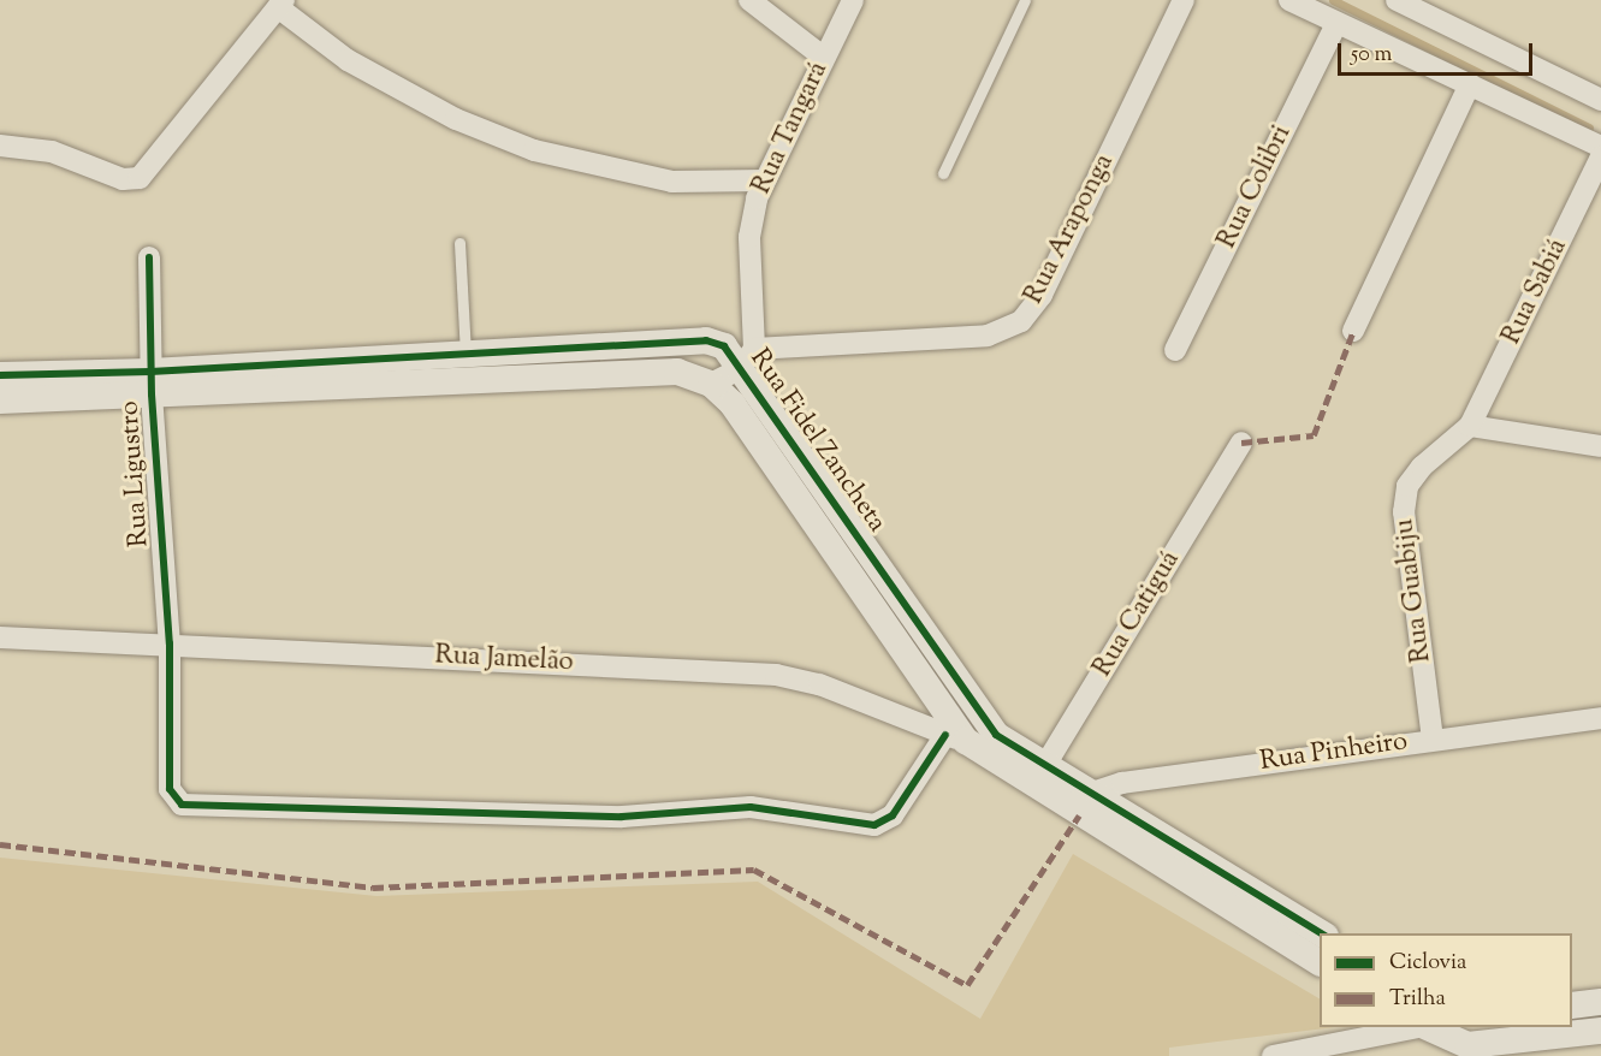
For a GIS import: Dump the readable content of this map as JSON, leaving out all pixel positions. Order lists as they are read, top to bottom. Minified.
{"streets":{"street":["Rua Tangará","Rua Colibri","Rua Araponga","Rua Sabiá","Rua Fidel Zancheta","Rua Ligustro","Rua Guabiju","Rua Catiguá","Rua Jamelão","Rua Pinheiro"]},"crossings":[["Rua Tangará","Rua Araponga"],["Rua Tangará","Rua Fidel Zancheta"],["Rua Araponga","Rua Fidel Zancheta"],["Rua Sabiá","Rua Guabiju"],["Rua Fidel Zancheta","Rua Ligustro"],["Rua Fidel Zancheta","Rua Catiguá"],["Rua Fidel Zancheta","Rua Jamelão"],["Rua Fidel Zancheta","Rua Pinheiro"],["Rua Ligustro","Rua Jamelão"],["Rua Guabiju","Rua Pinheiro"]],"legend":["Ciclovia","Trilha"],"scale_bar":"50 m"}
